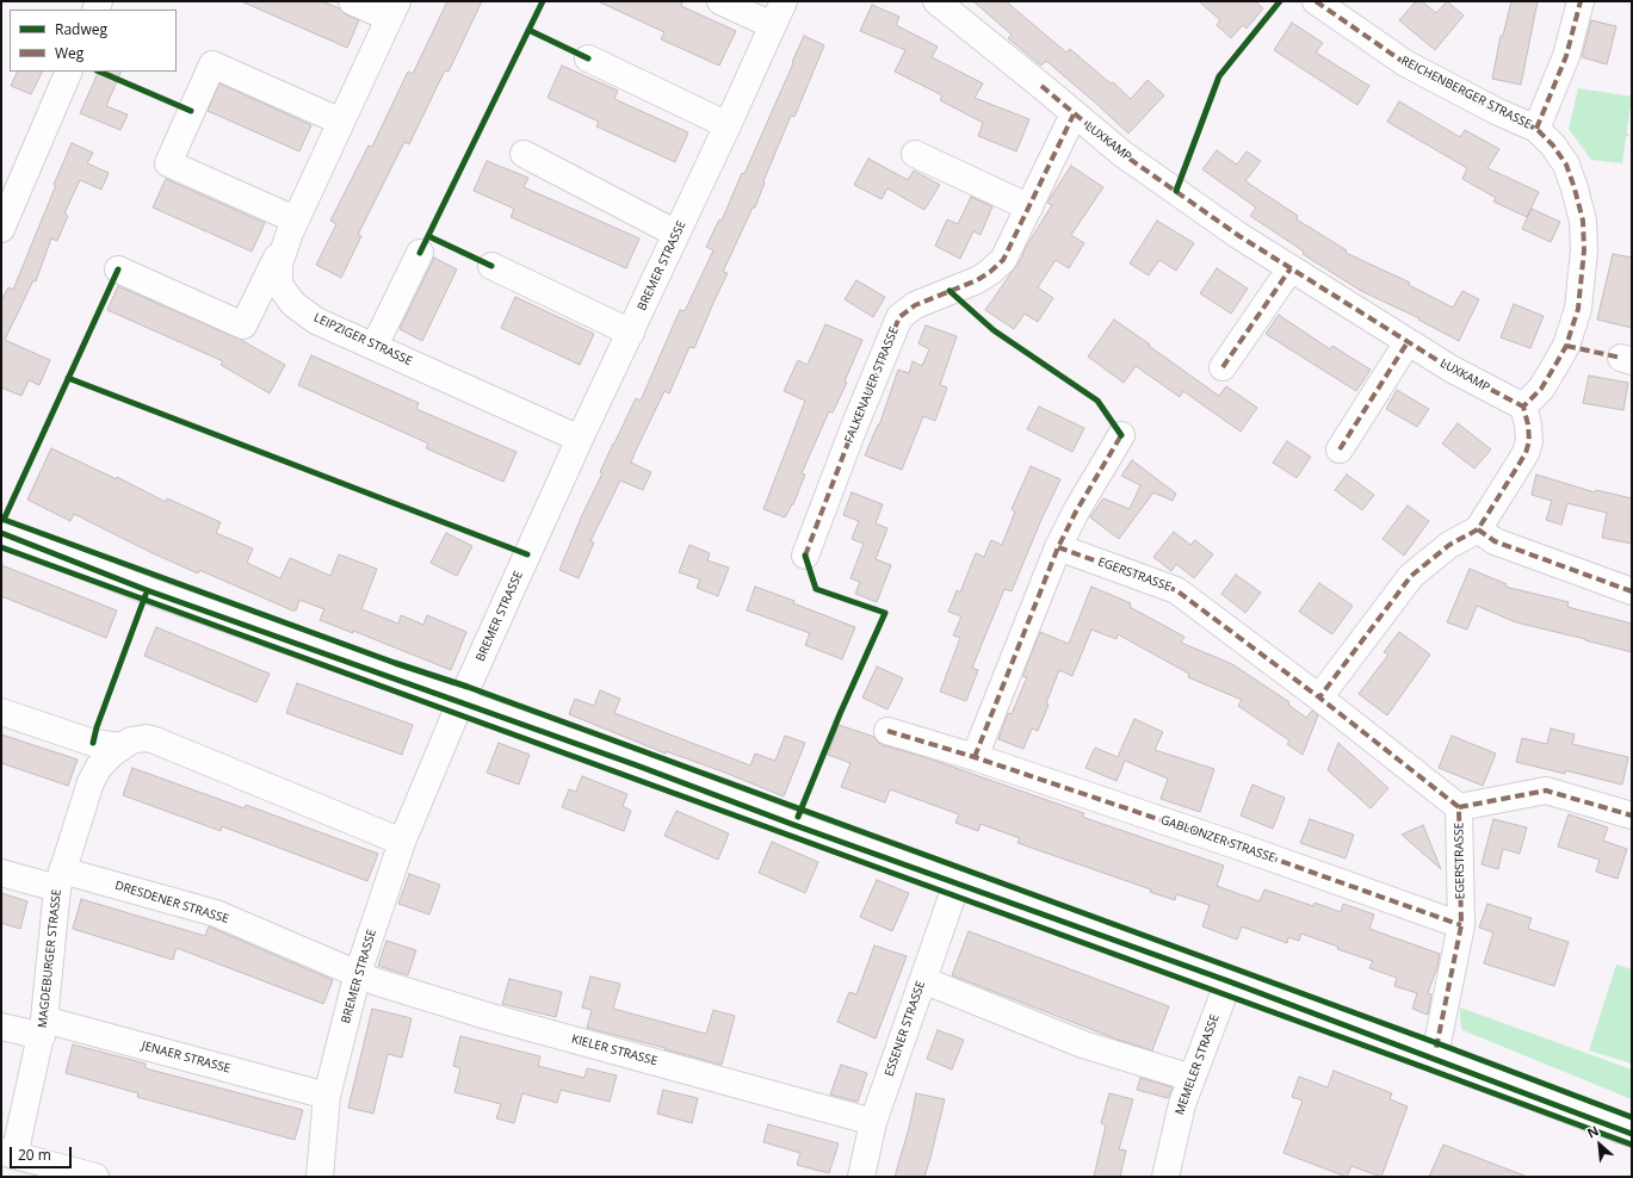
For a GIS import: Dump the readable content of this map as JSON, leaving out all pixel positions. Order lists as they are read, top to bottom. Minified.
{"streets":{"street":["REICHENBERGER STRASSE","LUXKAMP","BREMER STRASSE","LEIPZIGER STRASSE","FALKENAUER STRASSE","EGERSTRASSE","GABLONZER STRASSE","DRESDENER STRASSE","MAGDEBURGER STRASSE","ESSENER STRASSE","KIELER STRASSE","JENAER STRASSE","MEMELER STRASSE"]},"crossings":[["REICHENBERGER STRASSE","LUXKAMP"],["LUXKAMP","FALKENAUER STRASSE"],["BREMER STRASSE","LEIPZIGER STRASSE"],["BREMER STRASSE","DRESDENER STRASSE"],["BREMER STRASSE","MAGDEBURGER STRASSE"],["BREMER STRASSE","KIELER STRASSE"],["BREMER STRASSE","JENAER STRASSE"],["EGERSTRASSE","GABLONZER STRASSE"],["DRESDENER STRASSE","MAGDEBURGER STRASSE"],["DRESDENER STRASSE","KIELER STRASSE"],["MAGDEBURGER STRASSE","JENAER STRASSE"],["ESSENER STRASSE","KIELER STRASSE"]],"legend":["Radweg","Weg"],"scale_bar":"20 m","north":"top left"}
